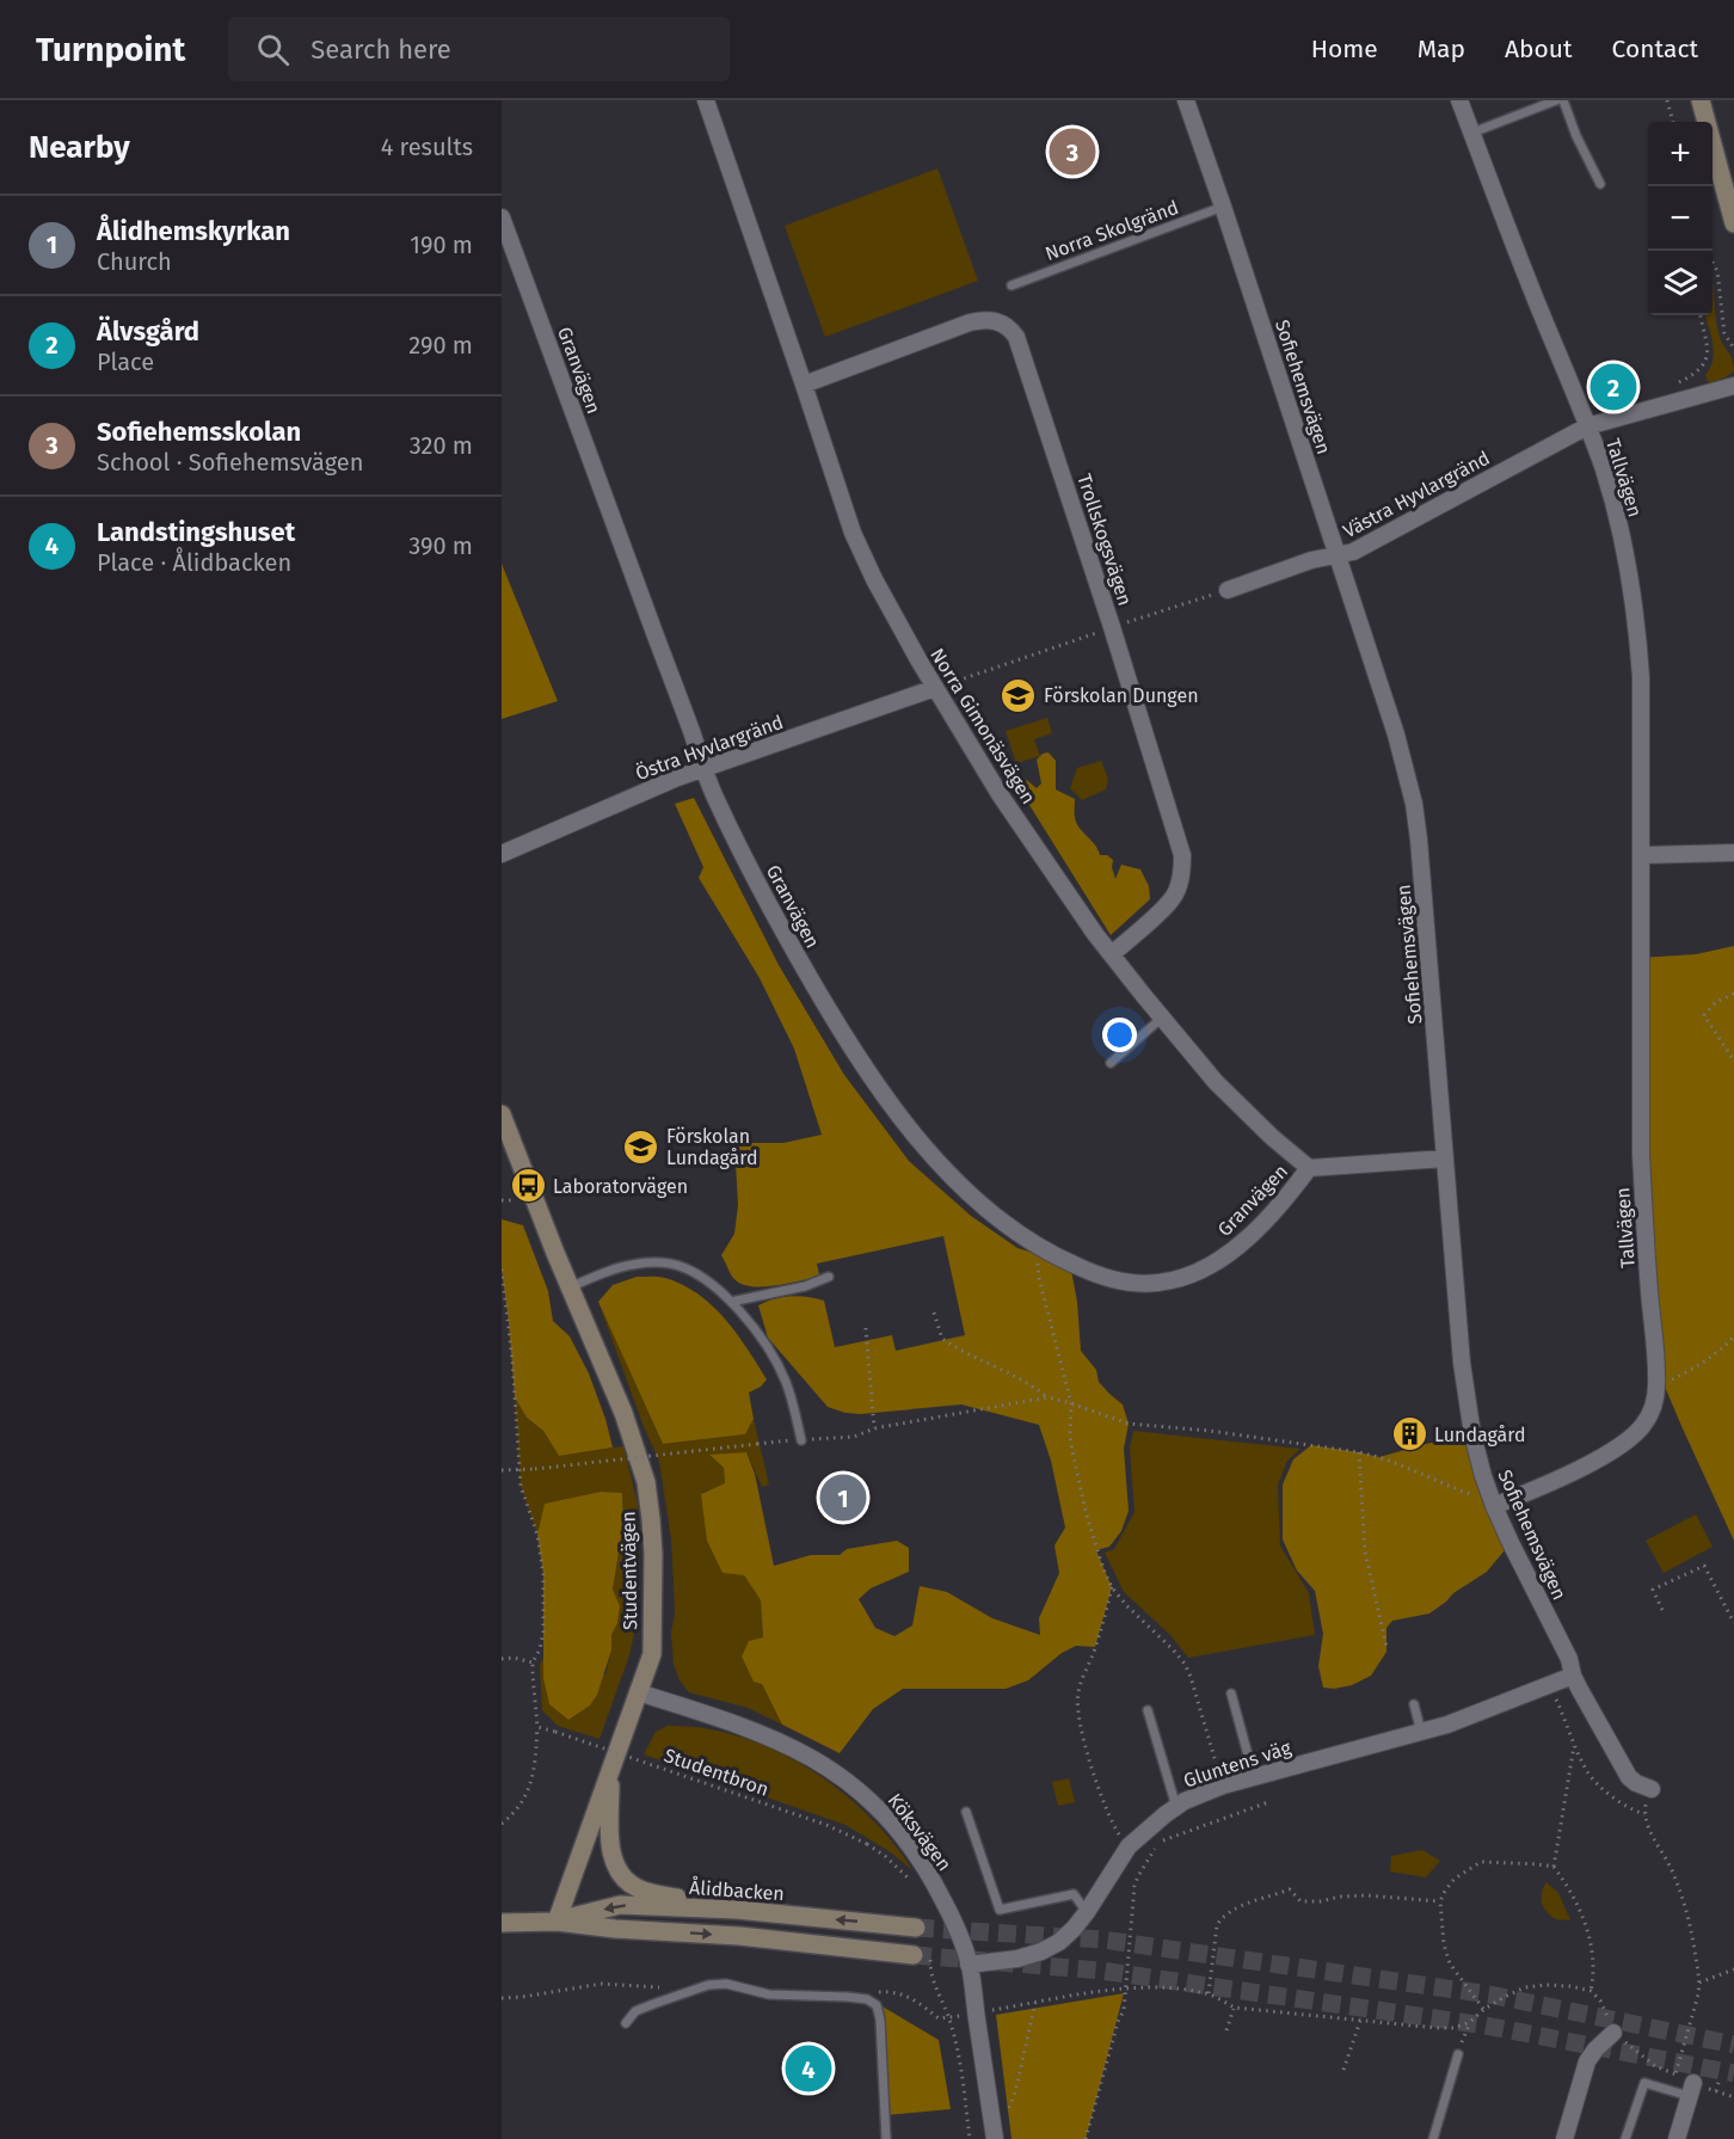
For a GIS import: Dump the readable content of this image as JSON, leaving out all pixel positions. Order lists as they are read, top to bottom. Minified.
{"streets":{"main road":["Studentvägen","Ålidbacken"],"street":["Granvägen","Sofiehemsvägen","Tallvägen","Västra Hyvlargränd","Trollskogsvägen","Norra Gimonäsvägen","Östra Hyvlargränd","Gluntens väg","Köksvägen"],"lane":["Norra Skolgränd"],"path":["Studentbron"]},"crossings":[["Norra Skolgränd","Sofiehemsvägen"],["Granvägen","Norra Gimonäsvägen"],["Granvägen","Östra Hyvlargränd"],["Sofiehemsvägen","Tallvägen"],["Sofiehemsvägen","Västra Hyvlargränd"],["Sofiehemsvägen","Gluntens väg"],["Tallvägen","Västra Hyvlargränd"],["Trollskogsvägen","Norra Gimonäsvägen"],["Norra Gimonäsvägen","Östra Hyvlargränd"],["Studentvägen","Köksvägen"],["Studentvägen","Ålidbacken"],["Gluntens väg","Köksvägen"]],"places":{"school or university":["Förskolan Dungen","Förskolan Lundagård"],"bus stop":["Laboratorvägen"],"building":["Lundagård"]},"page":{"header":"Turnpoint","search":"Search here","nav":["Home","Map","About","Contact"],"heading":["Nearby","4 results"],"map_buttons":["+","−"],"pins":["3","2","1","4"],"list":[{"mark":"1","name":"Ålidhemskyrkan","note":"Church","value":"190 m"},{"mark":"2","name":"Älvsgård","note":"Place","value":"290 m"},{"mark":"3","name":"Sofiehemsskolan","note":"School · Sofiehemsvägen","value":"320 m"},{"mark":"4","name":"Landstingshuset","note":"Place · Ålidbacken","value":"390 m"}]}}
